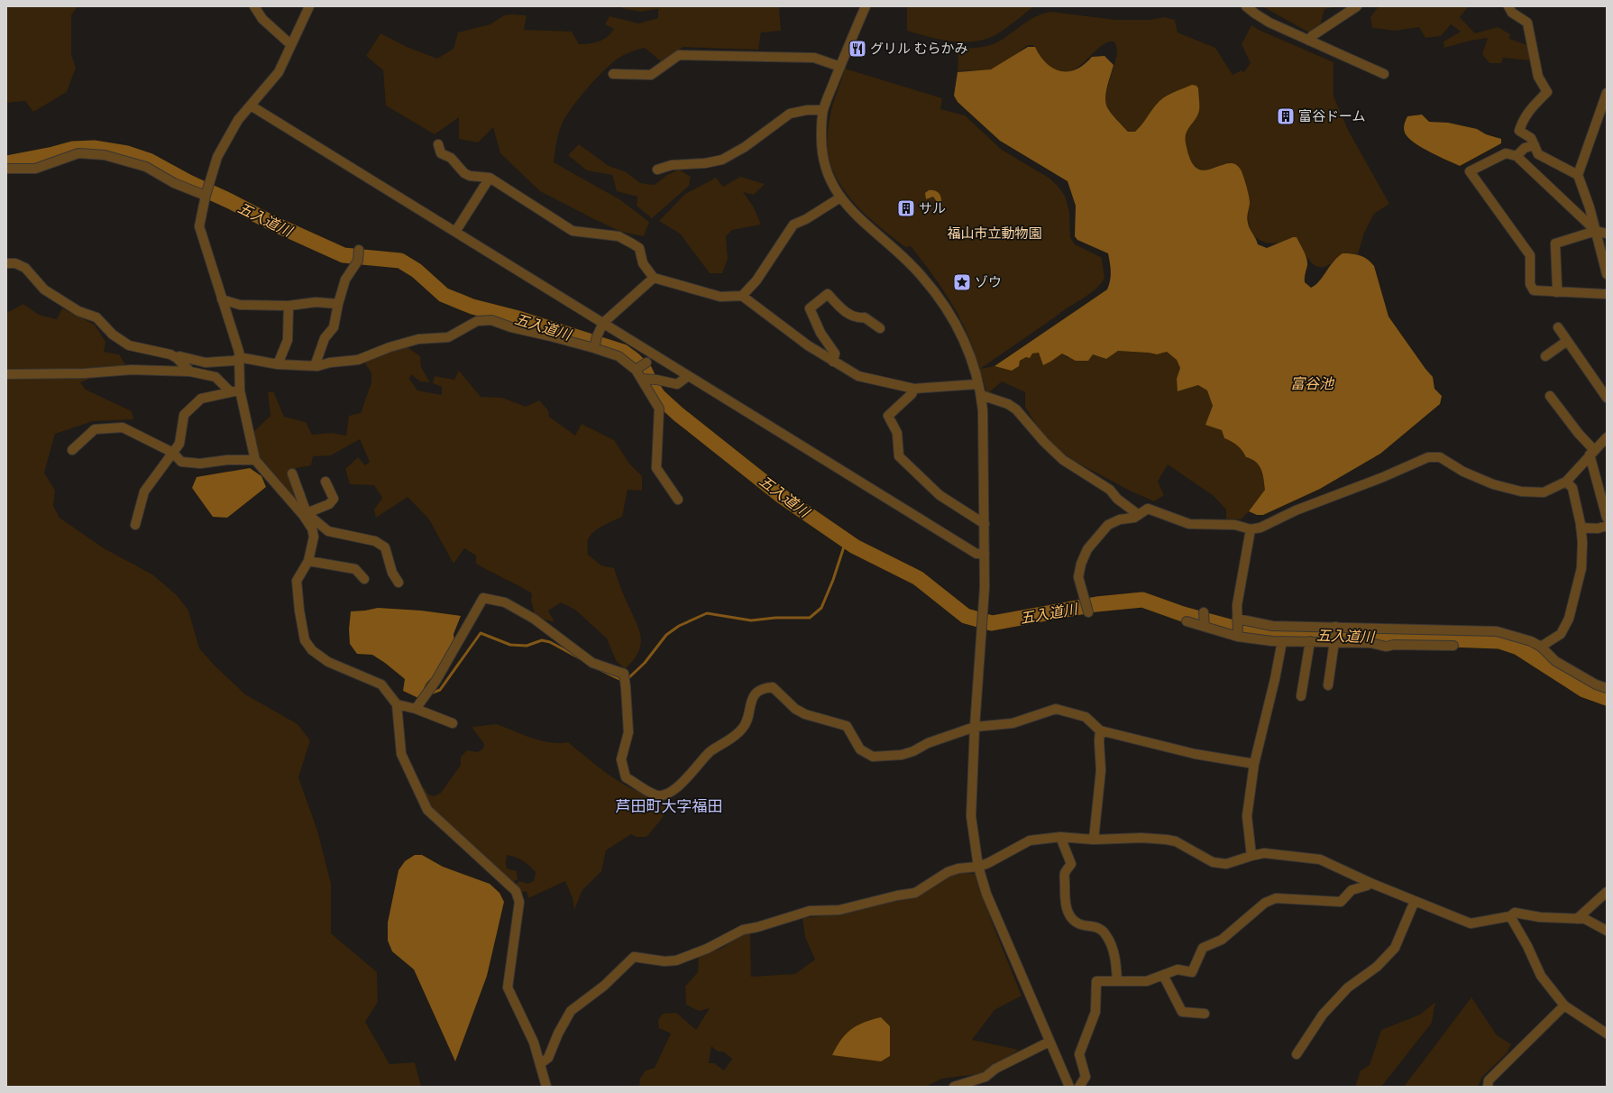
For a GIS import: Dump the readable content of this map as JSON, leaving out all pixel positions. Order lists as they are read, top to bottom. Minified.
{"districts":["芦田町大字福田"],"water":["五入道川","富谷池"],"parks":["福山市立動物園"],"places":{"restaurant":["グリル むらかみ"],"building":["富谷ドーム","サル"],"place":["ゾウ"]}}
